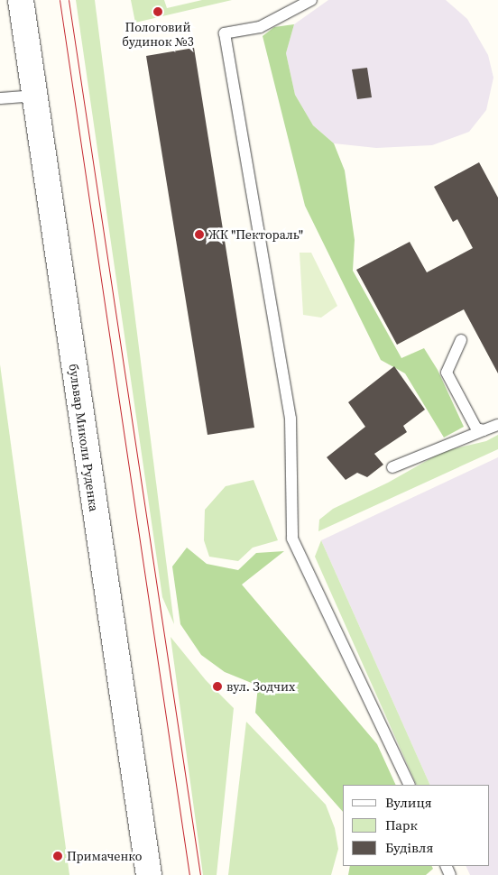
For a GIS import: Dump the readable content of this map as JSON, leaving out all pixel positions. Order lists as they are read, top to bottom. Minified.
{"streets":{"street":["бульвар Миколи Руденка"]},"places":["Пологовий будинок №3","ЖК \"Пектораль\"","вул. Зодчих","Примаченко"],"legend":["Вулиця","Парк","Будівля"]}
